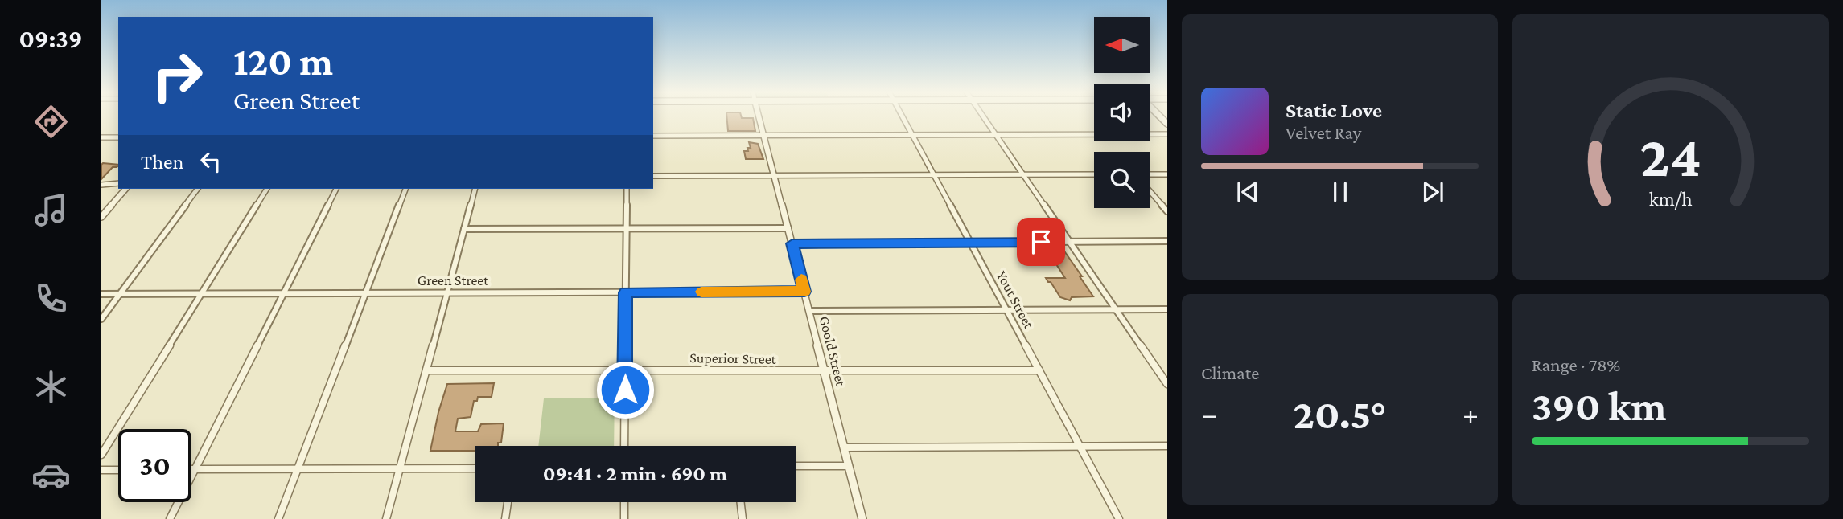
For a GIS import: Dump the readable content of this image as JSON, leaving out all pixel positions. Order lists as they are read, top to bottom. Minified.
{"streets":{"street":["Green Street","Yout Street","Goold Street","Superior Street"]},"crossings":[["Green Street","Goold Street"],["Yout Street","Superior Street"],["Goold Street","Superior Street"]],"north":"left","page":{"tabs":"09:39","turn":["120 m","Green Street"],"song":["Static Love","Velvet Ray"],"then":"Then","tile":["Climate",["Range · 78%","390 km"]],"heat":["−","20.5°","+"],"limit":"30","trip":"09:41 · 2 min · 690 m","gauge":["24","km/h"]}}
